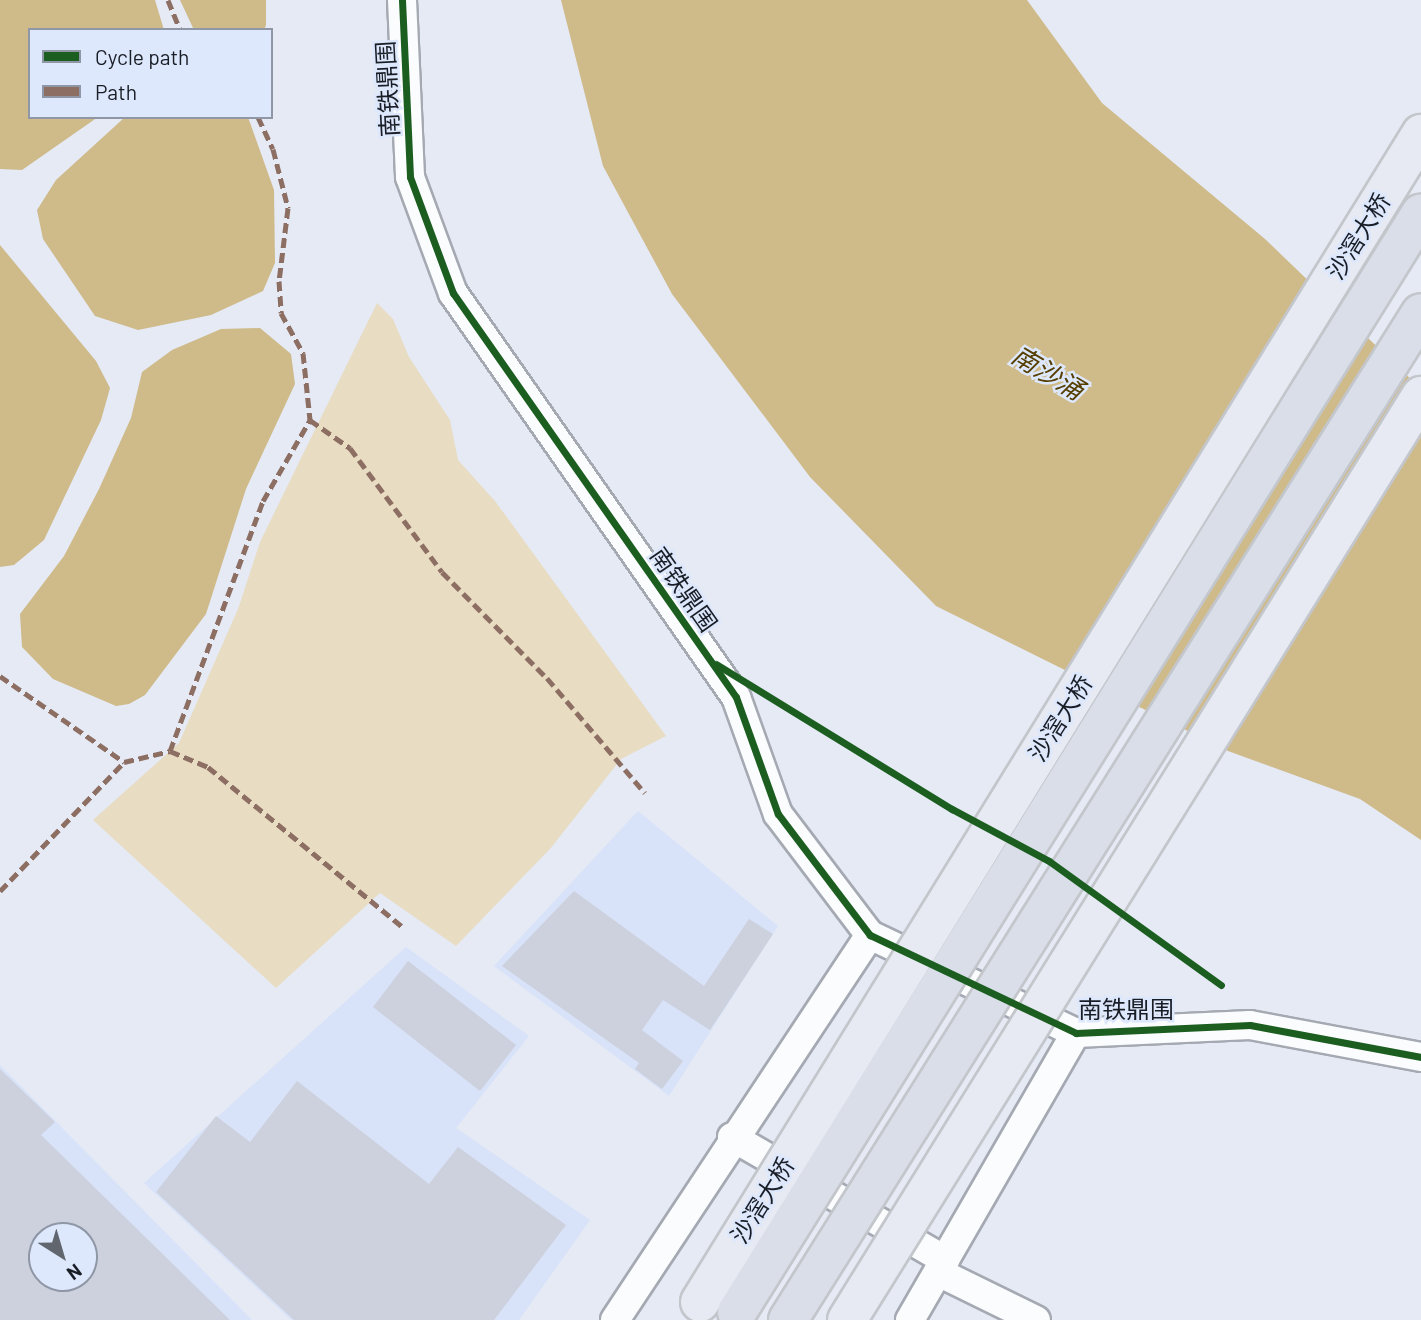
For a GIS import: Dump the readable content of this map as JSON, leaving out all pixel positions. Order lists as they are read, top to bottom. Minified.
{"streets":{"highway":["沙滘大桥"],"street":["南铁鼎围"]},"water":["南沙涌"],"legend":["Cycle path","Path"],"north":"bottom right"}
